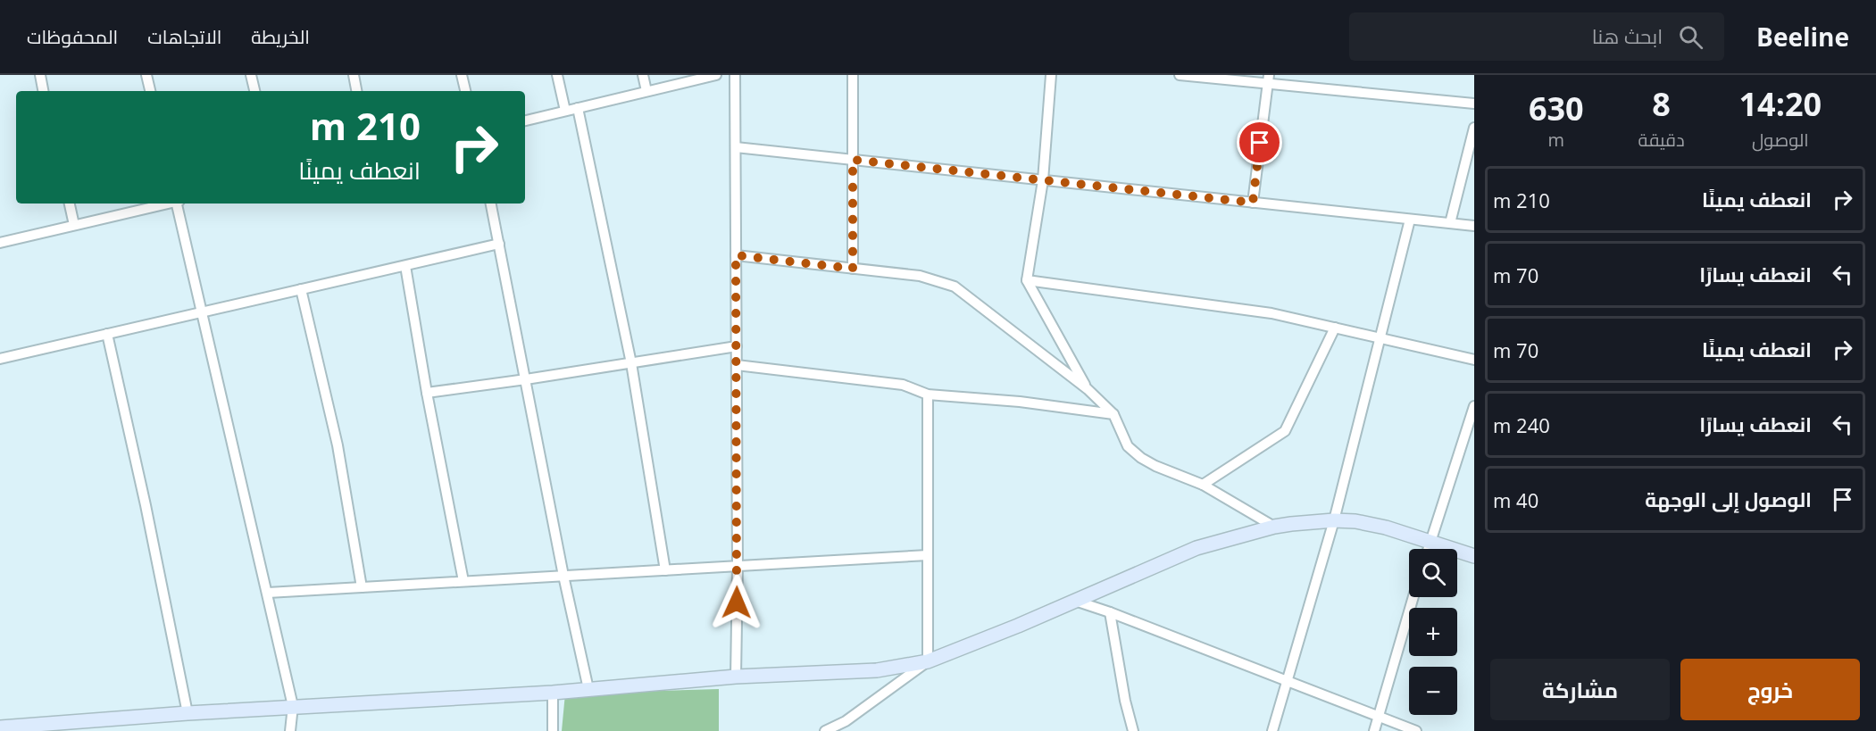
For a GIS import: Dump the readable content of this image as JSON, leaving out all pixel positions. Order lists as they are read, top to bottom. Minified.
{"page":{"header":"Beeline","search":"ابحث هنا","nav":["الخريطة","الاتجاهات","المحفوظات"],"eta":["14:20","الوصول","8","دقيقة","630","m"],"turn":["210 m","انعطف يمينًا"],"list":[{"name":"انعطف يمينًا","value":"210 m"},{"name":"انعطف يسارًا","value":"70 m"},{"name":"انعطف يمينًا","value":"70 m"},{"name":"انعطف يسارًا","value":"240 m"},{"name":"الوصول إلى الوجهة","value":"40 m"}],"map_buttons":["+","−"],"buttons":["خروج","مشاركة"]}}
